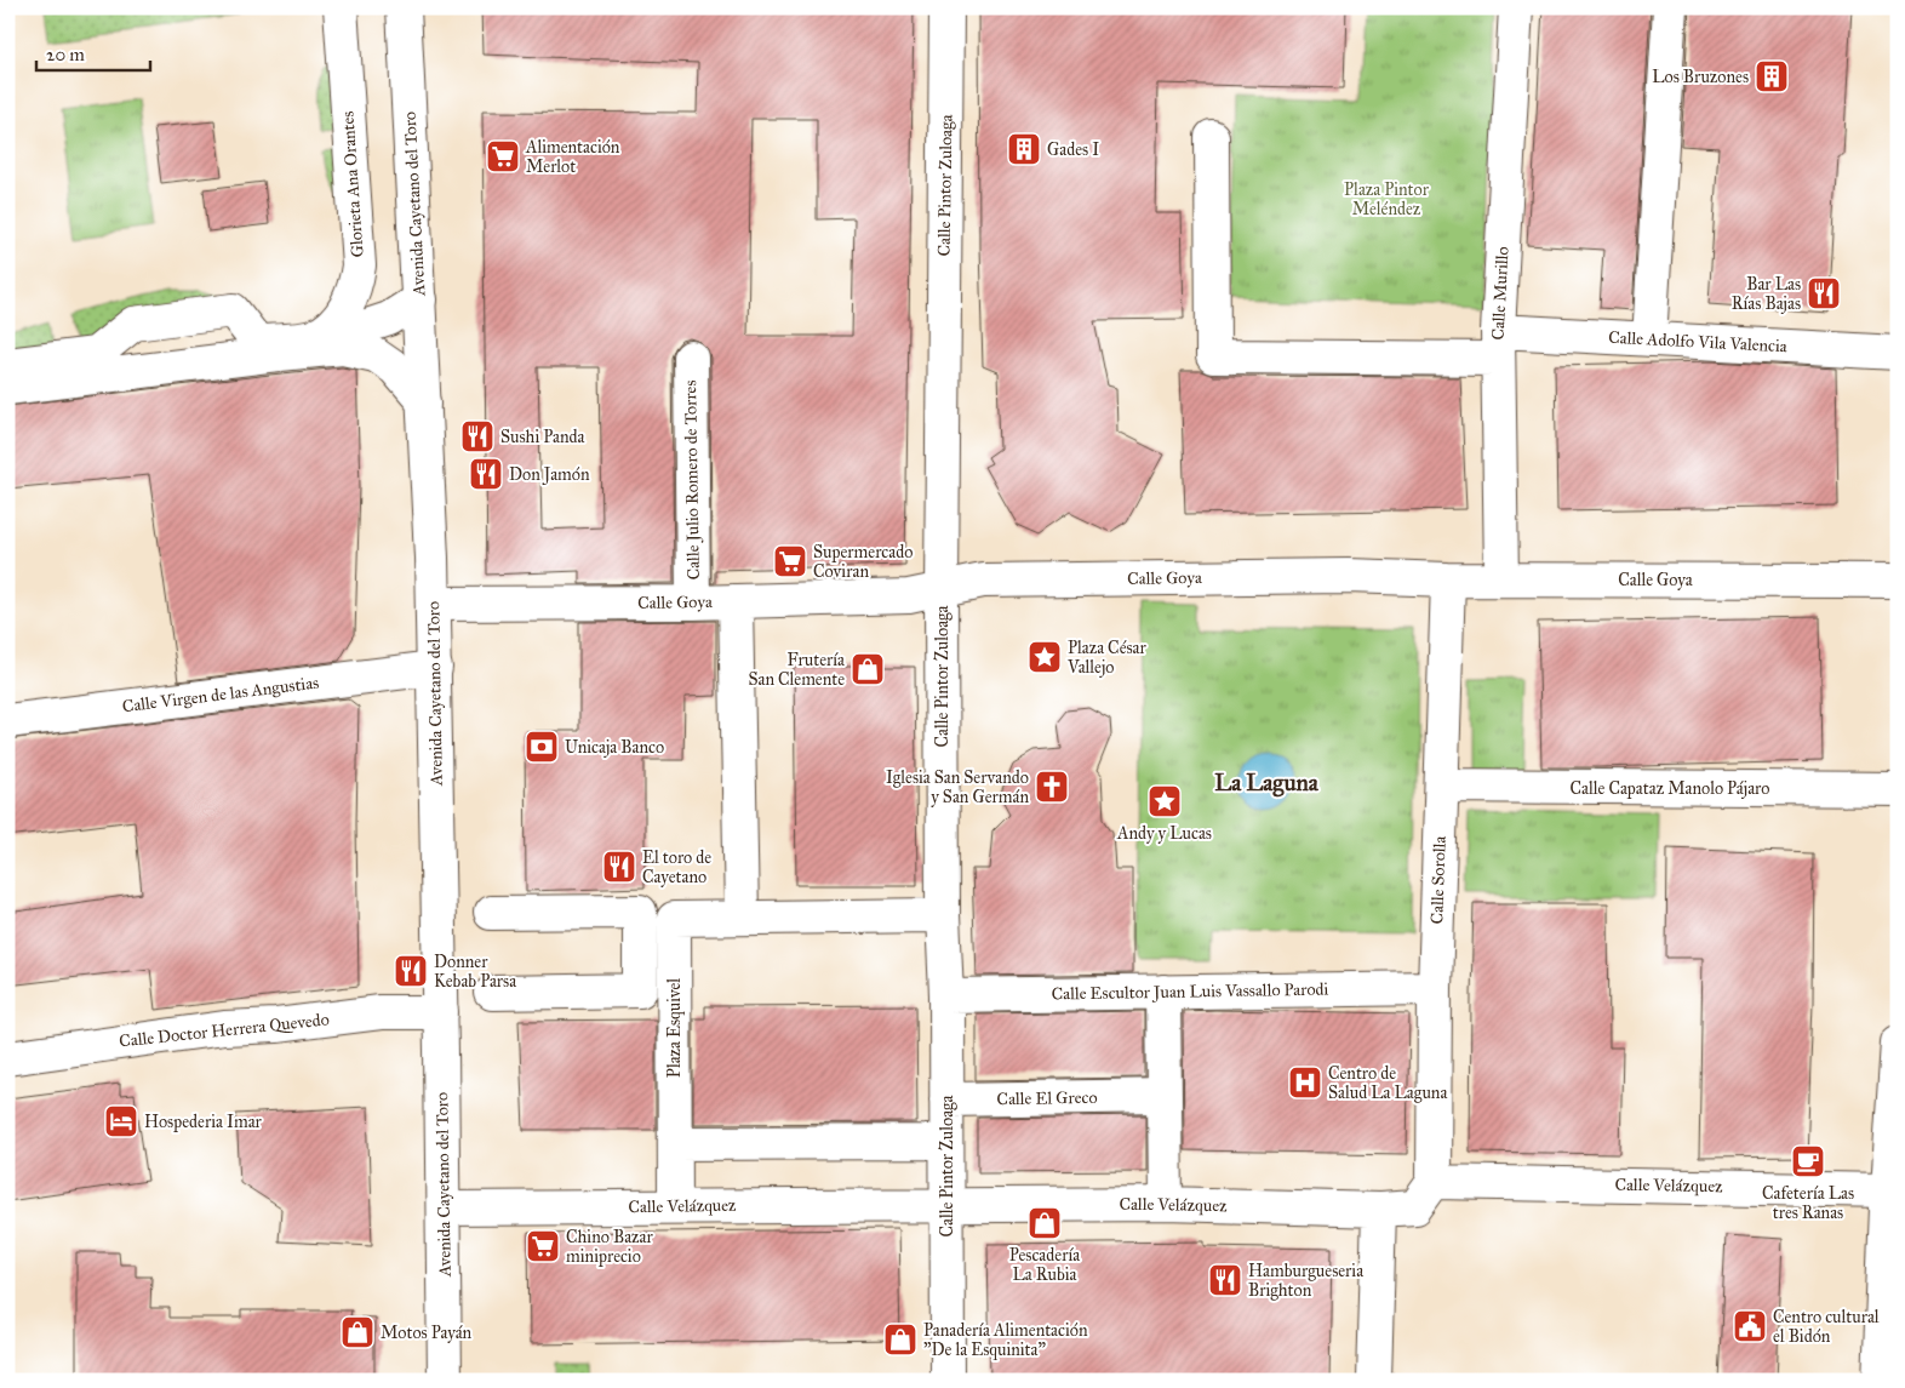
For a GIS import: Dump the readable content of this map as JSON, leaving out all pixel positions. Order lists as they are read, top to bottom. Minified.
{"streets":{"street":["Glorieta Ana Orantes","Calle Pintor Zuloaga","Avenida Cayetano del Toro","Calle Murillo","Calle Adolfo Vila Valencia","Calle Julio Romero de Torres","Calle Goya","Calle Virgen de las Angustias","Calle Capataz Manolo Pájaro","Calle Sorolla","Calle Escultor Juan Luis Vassallo Parodi","Plaza Esquivel","Calle Doctor Herrera Quevedo","Calle El Greco","Calle Velázquez"]},"crossings":[["Calle Pintor Zuloaga","Calle Goya"],["Calle Pintor Zuloaga","Calle Escultor Juan Luis Vassallo Parodi"],["Calle Pintor Zuloaga","Plaza Esquivel"],["Calle Pintor Zuloaga","Calle El Greco"],["Calle Pintor Zuloaga","Calle Velázquez"],["Avenida Cayetano del Toro","Calle Goya"],["Avenida Cayetano del Toro","Calle Virgen de las Angustias"],["Avenida Cayetano del Toro","Calle Doctor Herrera Quevedo"],["Avenida Cayetano del Toro","Calle Velázquez"],["Calle Murillo","Calle Adolfo Vila Valencia"],["Calle Murillo","Calle Goya"],["Calle Julio Romero de Torres","Calle Goya"],["Calle Goya","Calle Sorolla"],["Calle Capataz Manolo Pájaro","Calle Sorolla"],["Calle Sorolla","Calle Escultor Juan Luis Vassallo Parodi"],["Calle Sorolla","Calle Velázquez"],["Plaza Esquivel","Calle Velázquez"]],"districts":["La Laguna"],"parks":["Plaza Pintor Meléndez"],"places":{"building":["Los Bruzones","Gades I"],"supermarket":["Alimentación Merlot","Supermercado Coviran","Chino Bazar miniprecio"],"restaurant":["Bar Las Rías Bajas","Sushi Panda","Don Jamón","El toro de Cayetano","Donner Kebab Parsa","Hamburgueseria Brighton"],"place":["Plaza César Vallejo","Andy y Lucas"],"shop":["Frutería San Clemente","Pescadería La Rubia","Motos Payán","Panadería Alimentación \"De la Esquinita\""],"bank":["Unicaja Banco"],"church":["Iglesia San Servando y San Germán"],"hospital":["Centro de Salud La Laguna"],"hotel":["Hospederia Imar"],"cafe":["Cafetería Las tres Ranas"],"public building":["Centro cultural el Bidón"]},"scale_bar":"20 m"}
